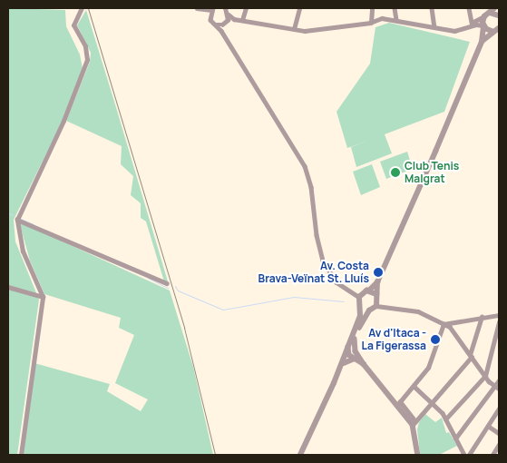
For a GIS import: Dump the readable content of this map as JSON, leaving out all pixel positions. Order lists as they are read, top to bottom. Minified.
{"places":["Club Tenis Malgrat","Av. Costa Brava-Veïnat St. Lluís","Av d'Itaca - La Figerassa"]}
